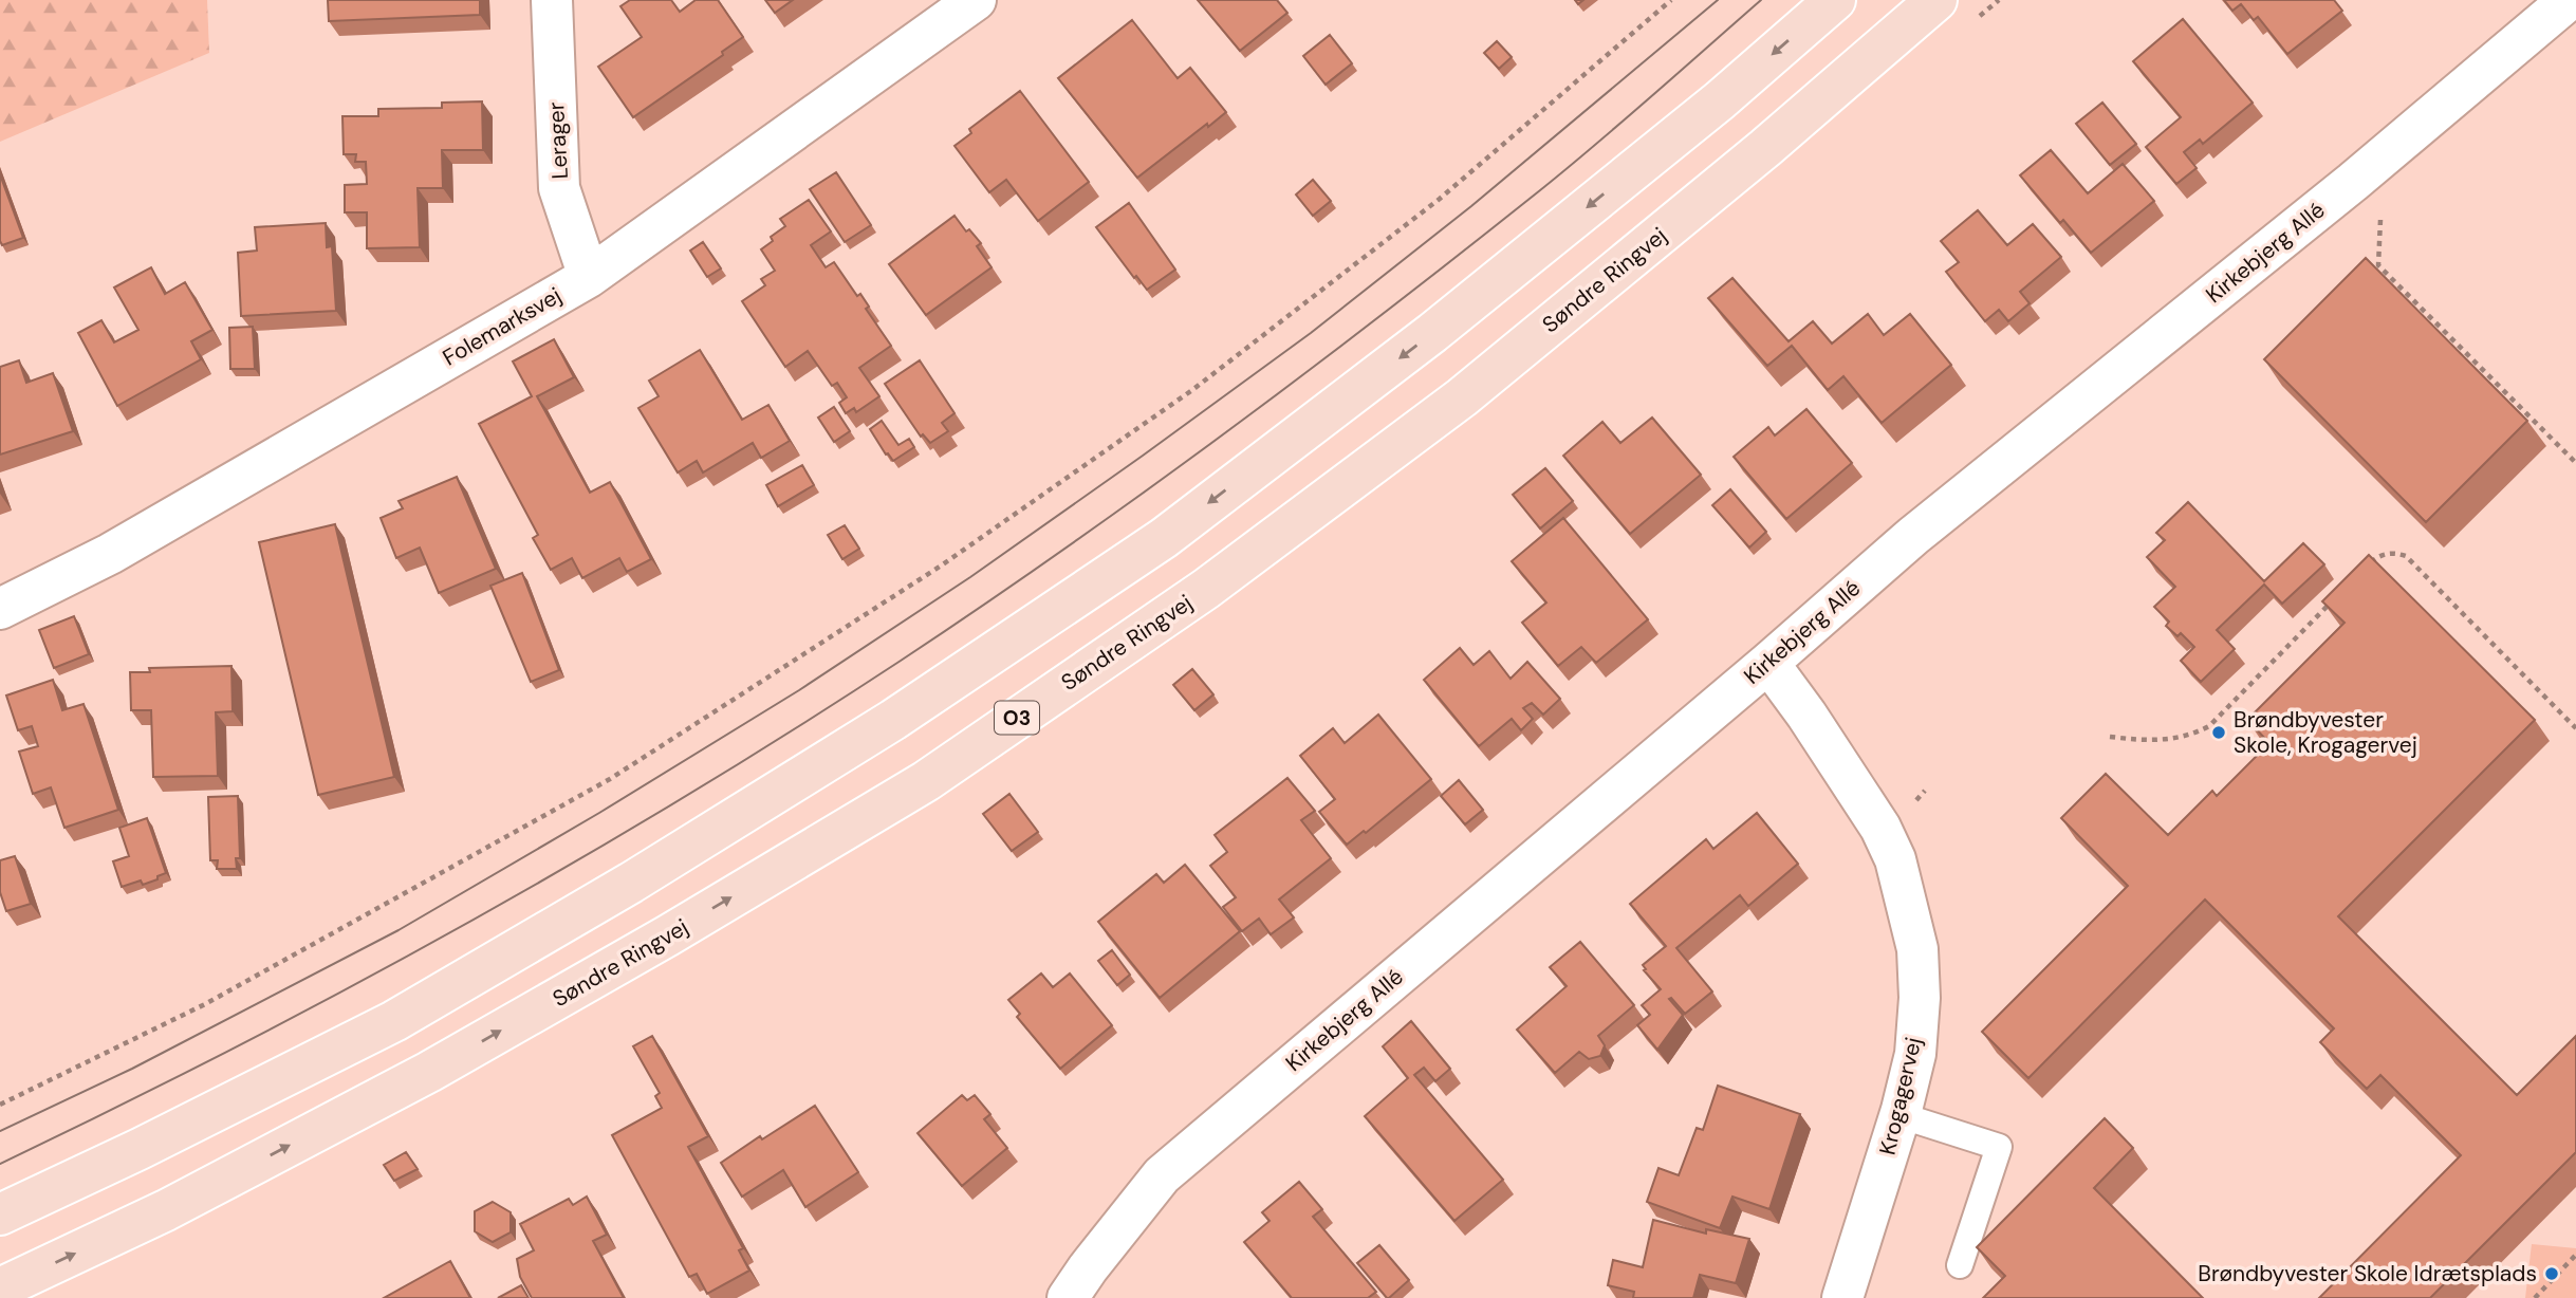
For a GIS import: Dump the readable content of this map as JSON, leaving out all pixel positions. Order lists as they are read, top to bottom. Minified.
{"streets":{"main road":["Søndre Ringvej","O3"],"street":["Lerager","Kirkebjerg Allé","Folemarksvej","Krogagervej"]},"crossings":[["Lerager","Folemarksvej"],["Kirkebjerg Allé","Krogagervej"]],"places":["Brøndbyvester Skole, Krogagervej","Brøndbyvester Skole Idrætsplads"]}
